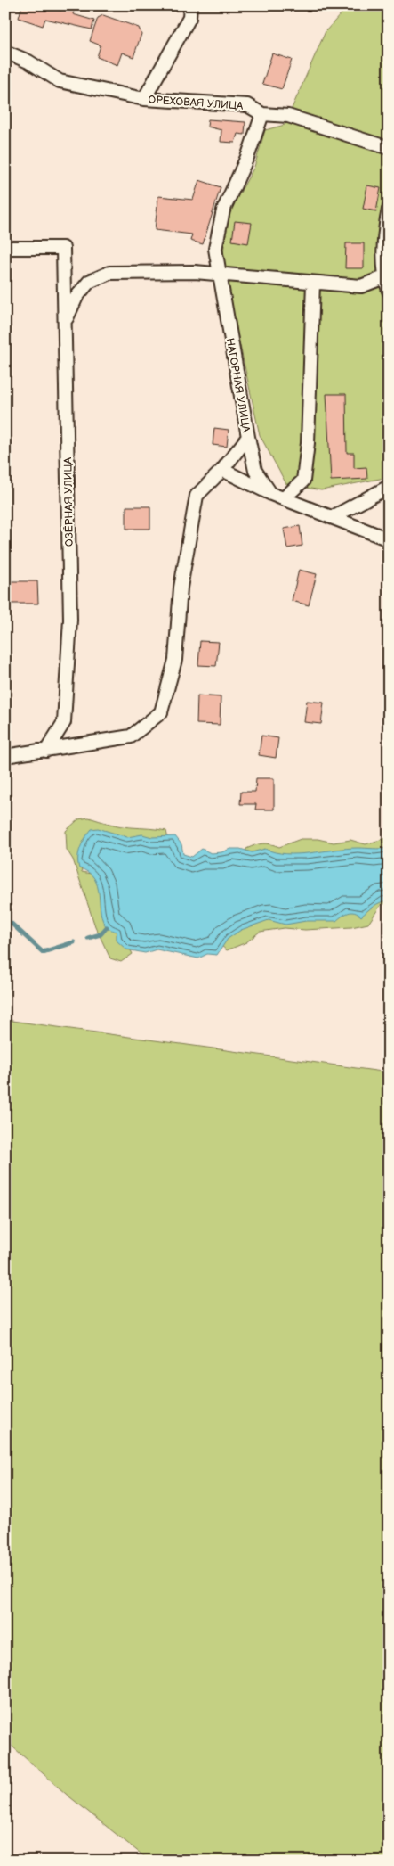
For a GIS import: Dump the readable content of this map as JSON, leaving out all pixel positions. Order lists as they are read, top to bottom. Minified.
{"streets":{"street":["ОРЕХОВАЯ УЛИЦА","НАГОРНАЯ УЛИЦА","ОЗЁРНАЯ УЛИЦА"]},"crossings":[["ОРЕХОВАЯ УЛИЦА","НАГОРНАЯ УЛИЦА"],["НАГОРНАЯ УЛИЦА","ОЗЁРНАЯ УЛИЦА"]]}
